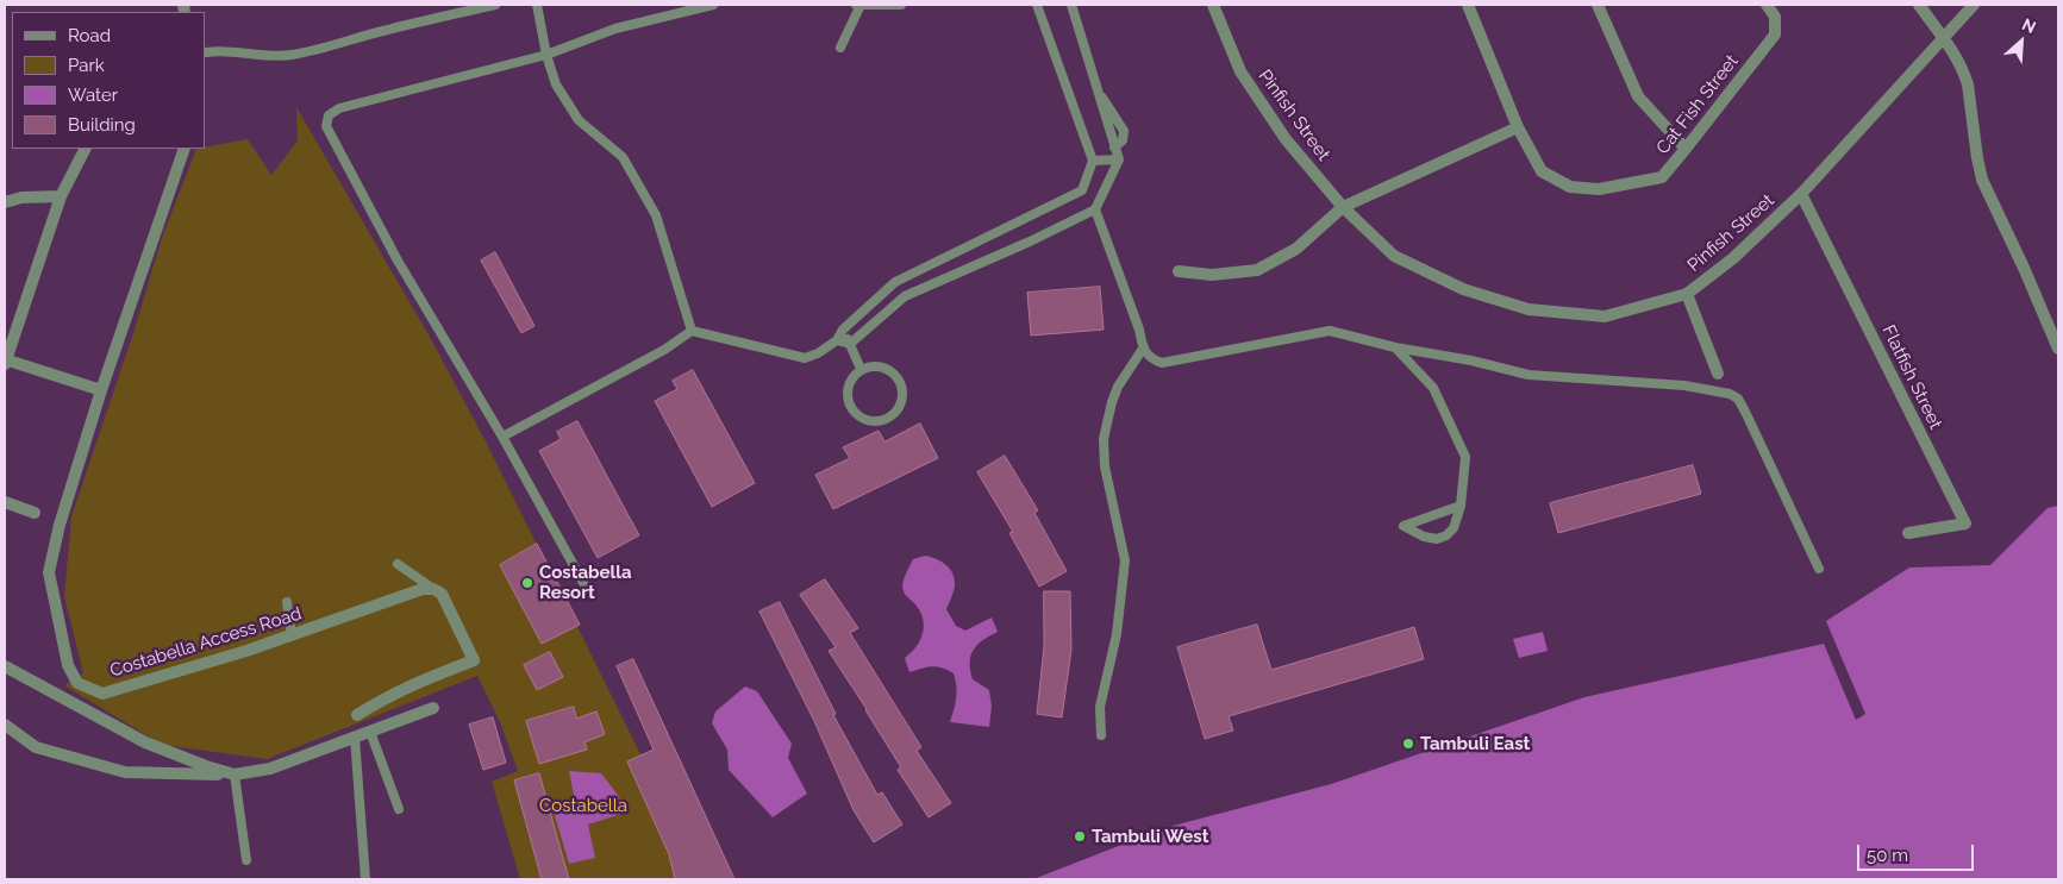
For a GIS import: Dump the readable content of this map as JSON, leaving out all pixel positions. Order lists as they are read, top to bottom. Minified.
{"streets":{"street":["Cat Fish Street","Pinfish Street","Flatfish Street","Costabella Access Road"]},"crossings":[["Pinfish Street","Flatfish Street"]],"parks":["Costabella"],"places":["Costabella Resort","Tambuli East","Tambuli West"],"legend":["Road","Park","Water","Building"],"scale_bar":"50 m","north":"top right"}
